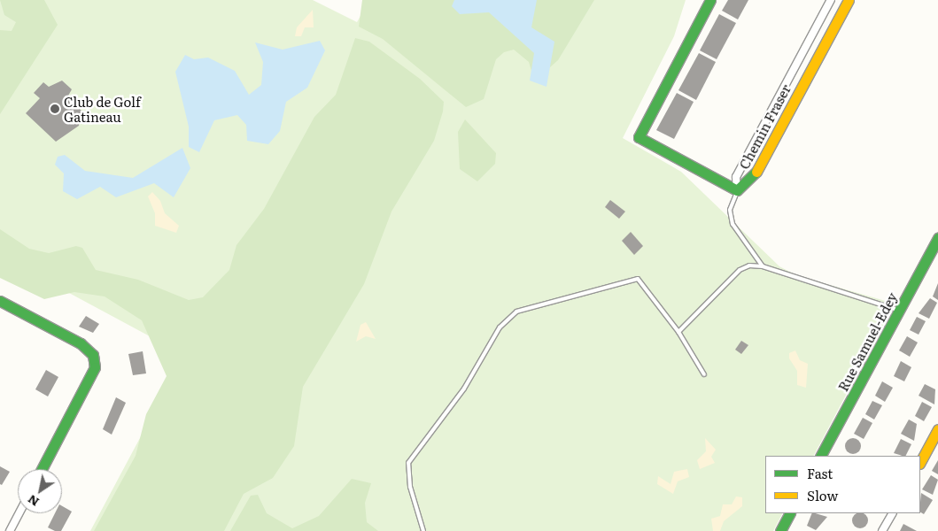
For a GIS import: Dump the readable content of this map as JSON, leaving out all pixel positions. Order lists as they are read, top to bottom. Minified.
{"streets":{"street":["Chemin Fraser","Rue Samuel-Edey"]},"places":["Club de Golf Gatineau"],"legend":["Fast","Slow"],"north":"bottom left"}
